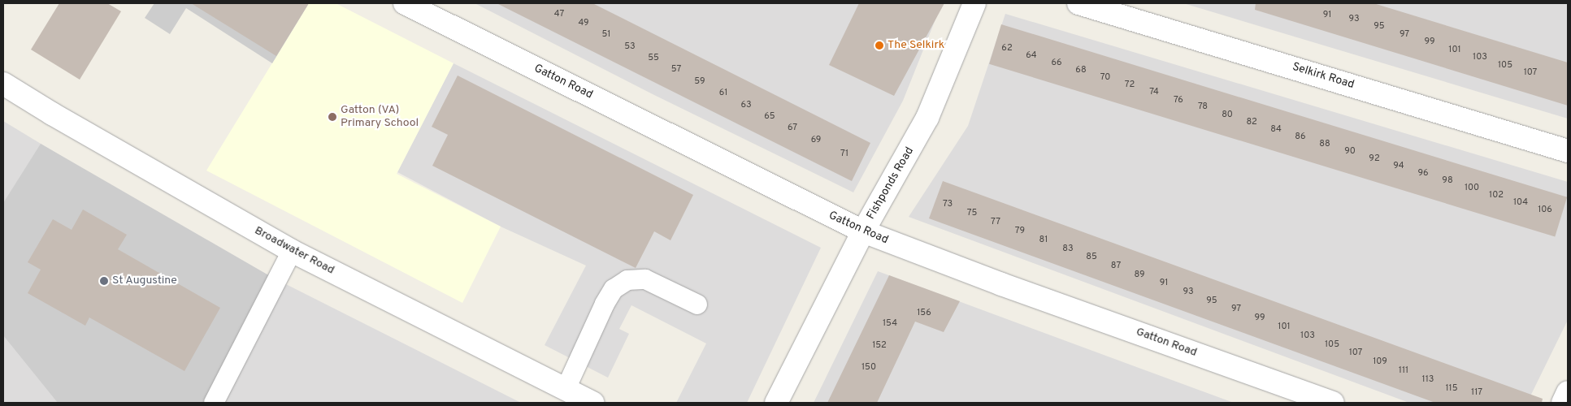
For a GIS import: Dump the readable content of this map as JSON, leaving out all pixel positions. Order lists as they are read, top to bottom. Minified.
{"streets":{"street":["Selkirk Road","Gatton Road","Fishponds Road","Broadwater Road"]},"crossings":[["Gatton Road","Fishponds Road"]],"places":["The Selkirk","Gatton (VA) Primary School","St Augustine"],"house_numbers":["47","91","93","49","95","51","97","99","53","62","101","64","103","55","66","105","57","68","107","70","59","72","74","61","76","63","78","80","65","82","67","84","86","69","88","90","71","92","94","96","98","100","102","104","73","106","75","77","79","81","83","85","87","89","91","93","95","97","156","99","154","101","103","105","152","107","109","150","111","113","115","117"]}
